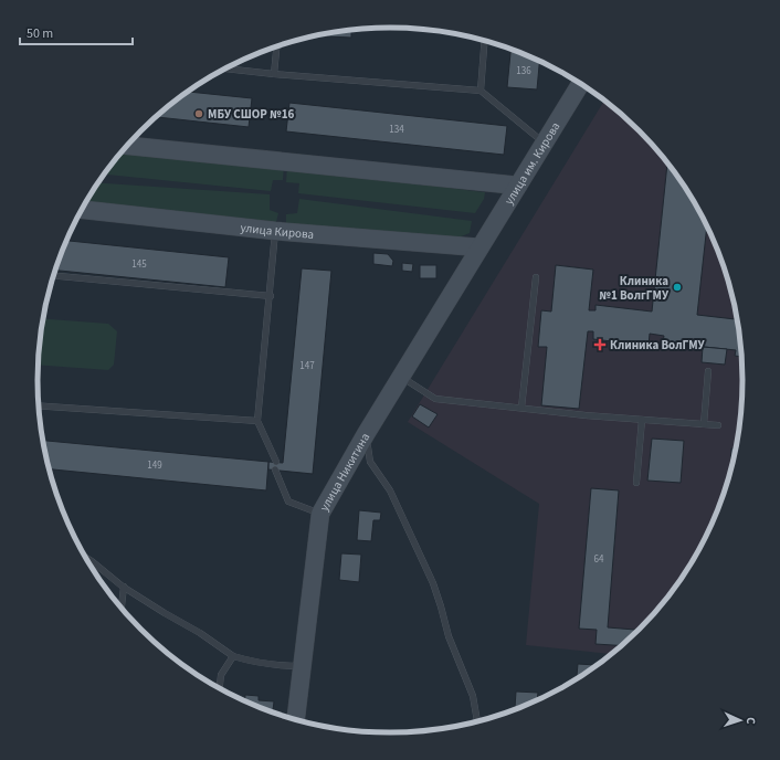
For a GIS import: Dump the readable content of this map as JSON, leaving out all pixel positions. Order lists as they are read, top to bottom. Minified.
{"streets":{"main road":["улица им. Кирова","улица Кирова","улица Никитина"]},"crossings":[["улица им. Кирова","улица Кирова"],["улица им. Кирова","улица Никитина"],["улица Кирова","улица Никитина"]],"places":{"other":["МБУ СШОР №16","Клиника №1 ВолгГМУ"],"health":["Клиника ВолГМУ"]},"house_numbers":["136","134","145","147","149","64"],"scale_bar":"50 m","north":"right"}
